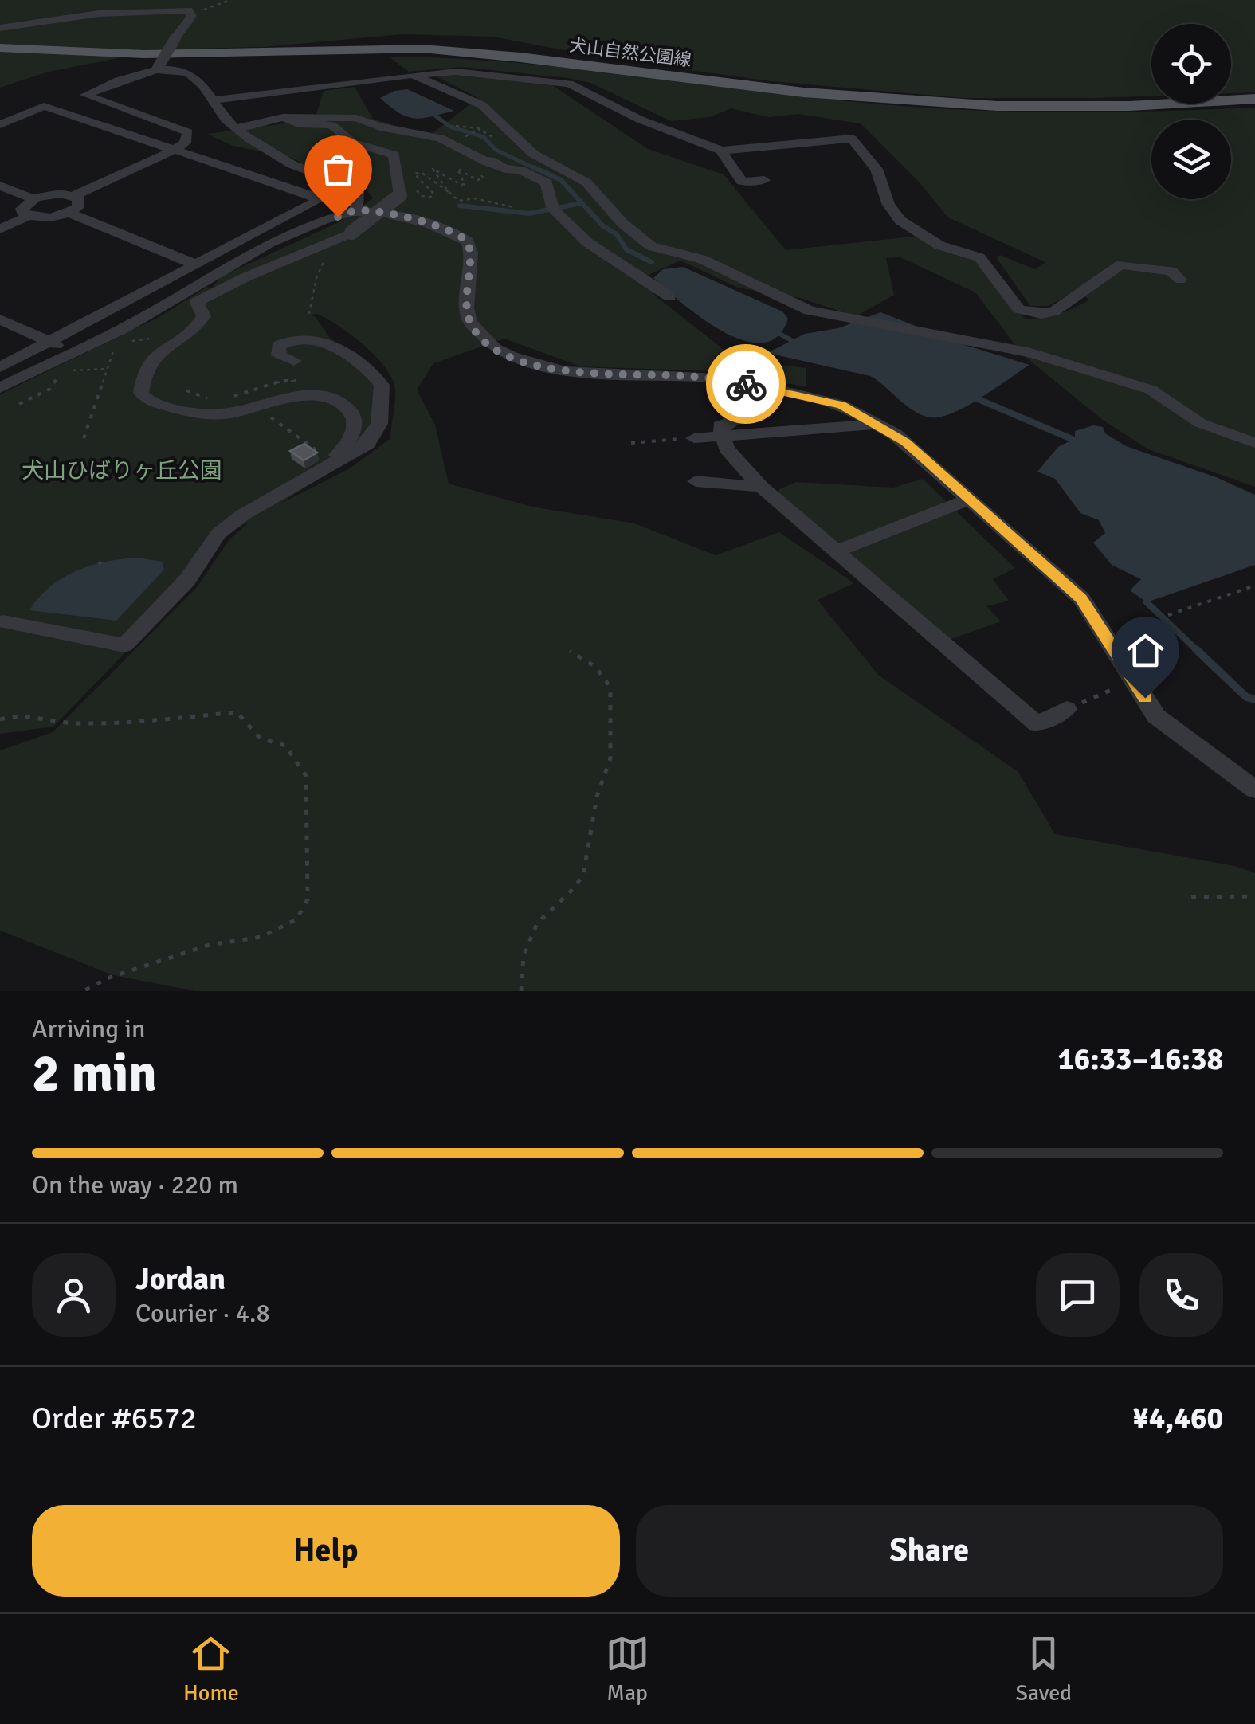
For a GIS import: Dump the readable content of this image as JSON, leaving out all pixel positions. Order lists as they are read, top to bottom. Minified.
{"streets":{"main road":["犬山自然公園線"]},"parks":["犬山ひばりヶ丘公園"],"page":{"heading":["2 min","Arriving in","16:33–16:38"],"panel":["Jordan","Courier · 4.8","Order #6572","¥4,460"],"bar":"On the way · 220 m","buttons":["Help","Share"],"tabs":["Home","Map","Saved"]}}
